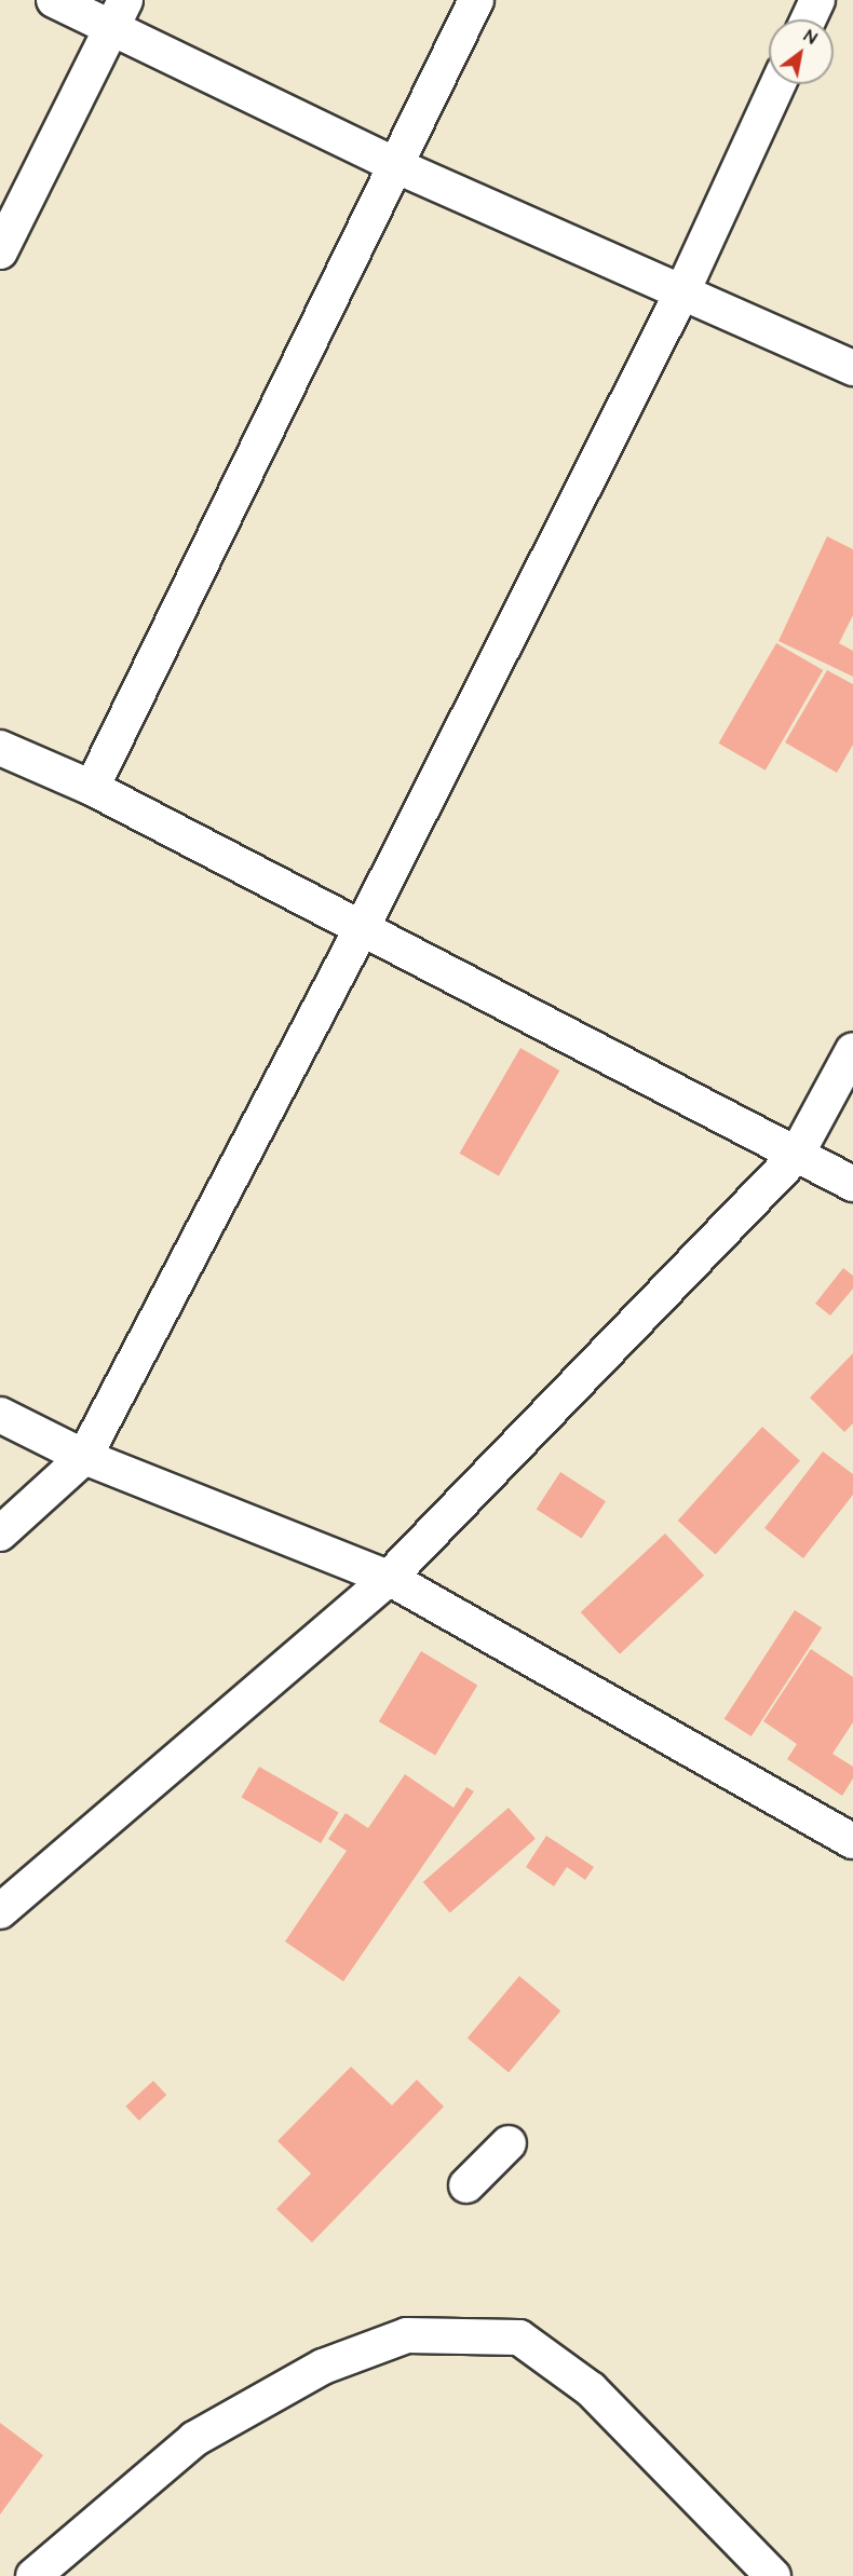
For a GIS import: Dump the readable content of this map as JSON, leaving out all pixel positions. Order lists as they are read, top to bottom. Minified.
{"north":"top right"}
